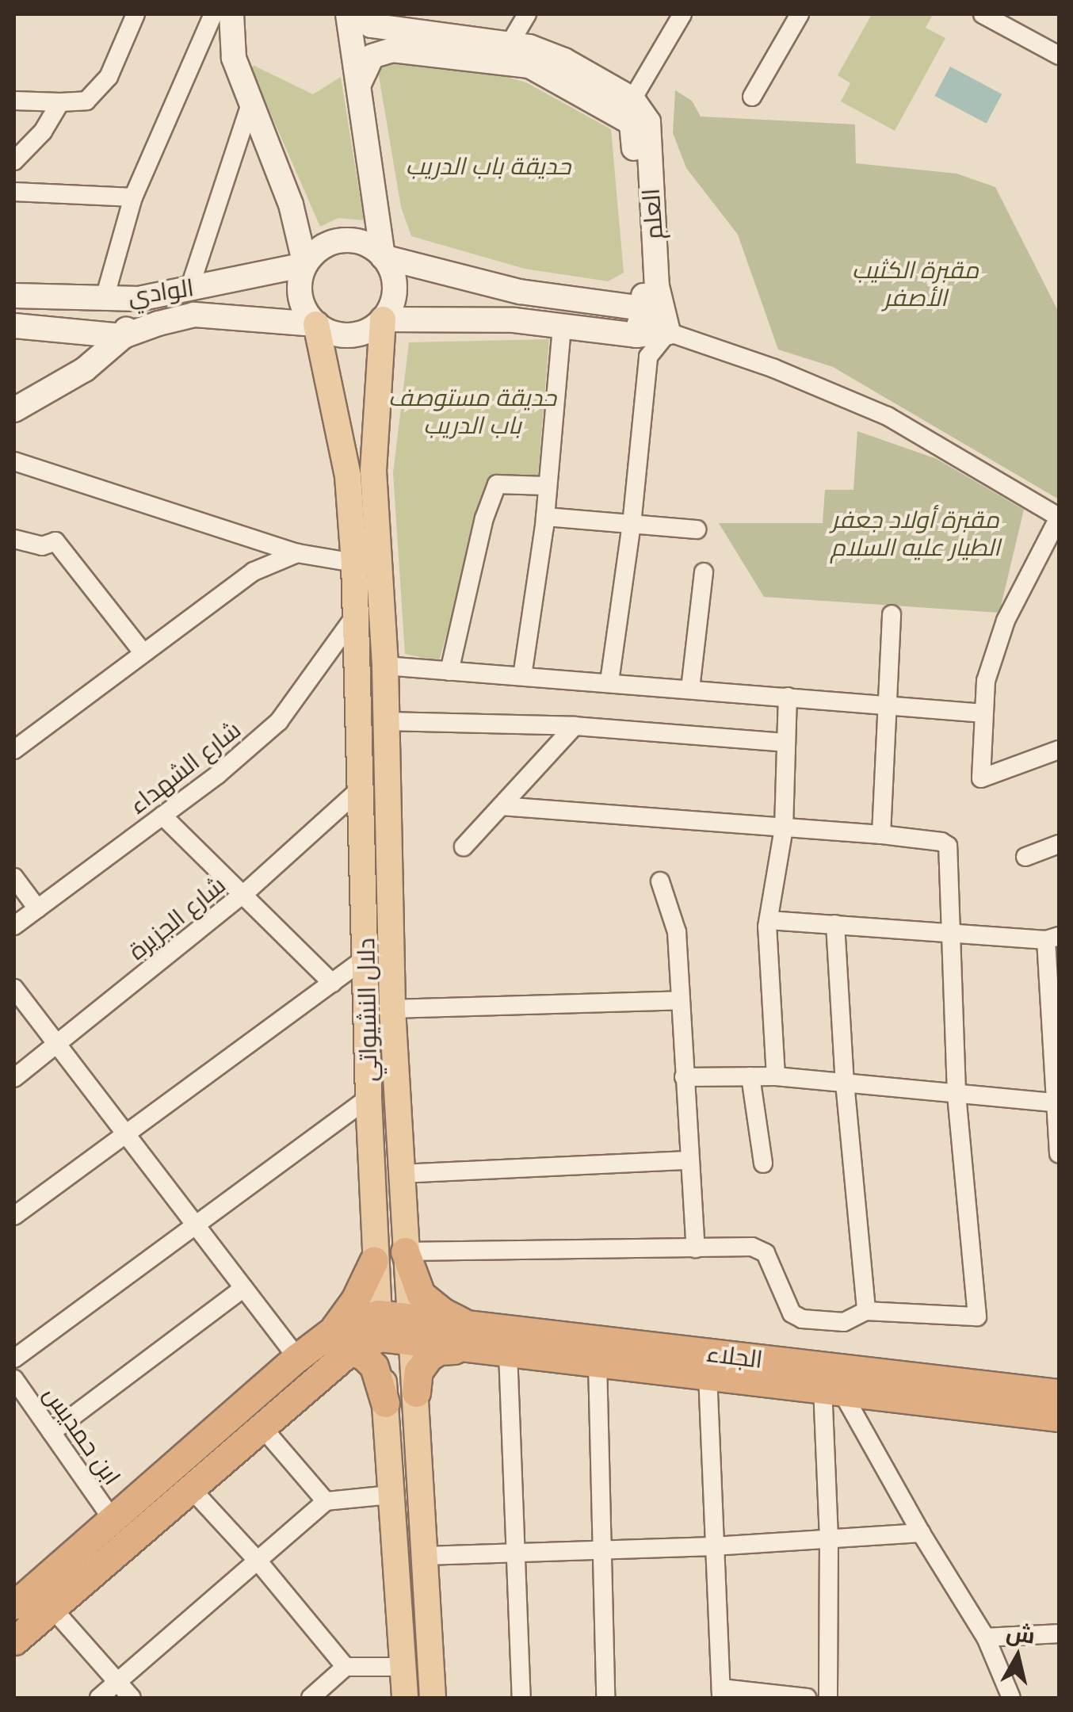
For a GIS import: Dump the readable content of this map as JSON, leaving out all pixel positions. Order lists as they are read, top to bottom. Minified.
{"streets":{"highway":["الجلاء"],"main road":["العلم","الوادي","دلال النشيواتي"],"street":["شارع الشهداء","شارع الجزيرة","ابن حمديس"]},"crossings":[["الوادي","دلال النشيواتي"],["شارع الشهداء","دلال النشيواتي"],["شارع الجزيرة","دلال النشيواتي"],["دلال النشيواتي","الجلاء"]],"parks":["حديقة باب الدريب","مقبرة الكثيب الأصفر","حديقة مستوصف باب الدريب","مقبرة أولاد جعفر الطيار عليه السلام"],"north":"top"}
